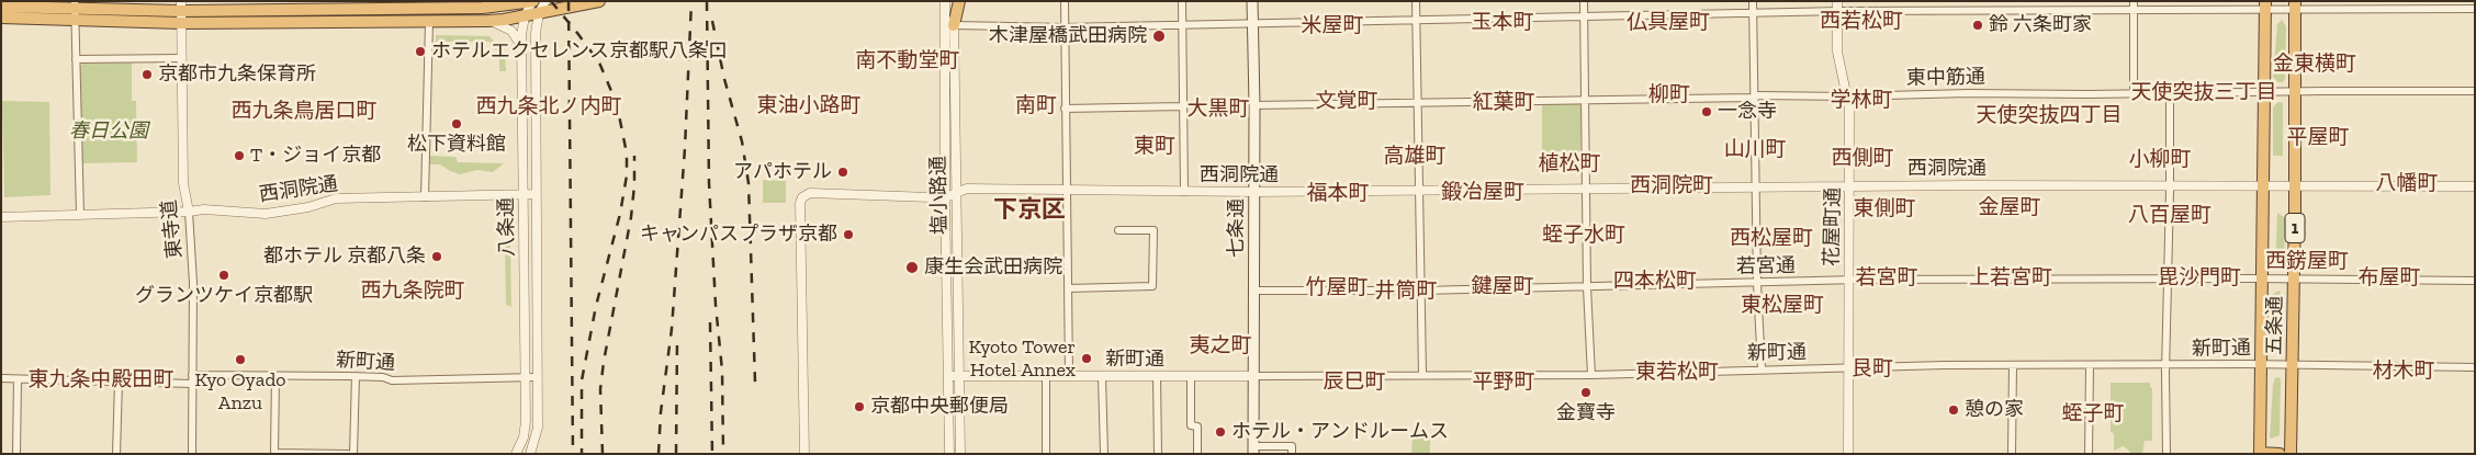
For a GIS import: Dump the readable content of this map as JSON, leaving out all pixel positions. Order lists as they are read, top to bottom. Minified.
{"streets":{"highway":["1","五条通"],"main road":["七条通"],"street":["東中筋通","西洞院通","塩小路通","八条通","花屋町通","東寺道","若宮通","新町通"]},"crossings":[["東中筋通","花屋町通"],["東中筋通","七条通"],["東中筋通","五条通"],["西洞院通","塩小路通"],["西洞院通","八条通"],["西洞院通","花屋町通"],["西洞院通","七条通"],["西洞院通","東寺道"],["西洞院通","五条通"],["塩小路通","新町通"],["八条通","新町通"],["花屋町通","若宮通"],["花屋町通","新町通"],["七条通","若宮通"],["七条通","新町通"],["東寺道","新町通"],["若宮通","五条通"],["五条通","新町通"]],"districts":["西若松町","玉本町","仏具屋町","米屋町","南不動堂町","金東横町","天使突抜三丁目","柳町","学林町","文覚町","紅葉町","東油小路町","南町","西九条北ノ内町","大黒町","西九条鳥居口町","天使突抜四丁目","平屋町","東町","山川町","高雄町","西側町","小柳町","植松町","八幡町","西洞院町","鍛冶屋町","福本町","金屋町","東側町","下京区","八百屋町","蛭子水町","西松屋町","西錺屋町","若宮町","上若宮町","毘沙門町","布屋町","四本松町","鍵屋町","竹屋町","西九条院町","井筒町","東松屋町","夷之町","艮町","材木町","東若松町","東九条中殿田町","辰巳町","平野町","蛭子町"],"parks":["春日公園"],"places":["鈴 六条町家","木津屋橋武田病院","ホテルエクセレンス京都駅八条口","京都市九条保育所","一念寺","松下資料館","T・ジョイ京都","アパホテル","キャンパスプラザ京都","都ホテル 京都八条","康生会武田病院","グランツケイ京都駅","Kyoto Tower Hotel Annex","Kyo Oyado Anzu","金寶寺","京都中央郵便局","憩の家","ホテル・アンドルームス"]}
